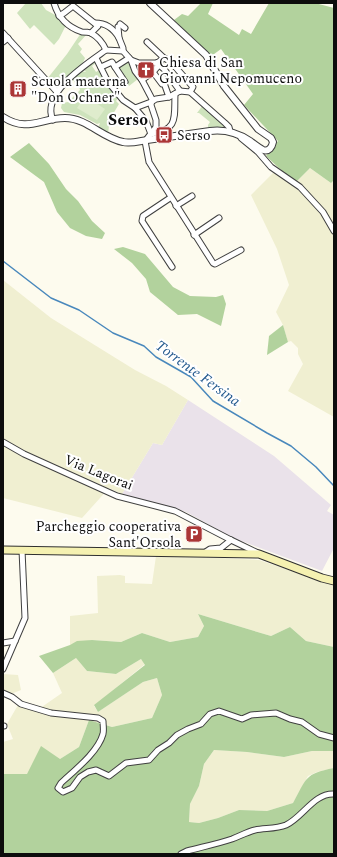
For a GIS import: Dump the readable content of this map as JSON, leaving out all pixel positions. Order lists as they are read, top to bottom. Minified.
{"streets":{"main road":["Via Lagorai"]},"districts":["Serso"],"water":["Torrente Fersina"],"places":{"church":["Chiesa di San Giovanni Nepomuceno"],"building":["Scuola materna \"Don Ochner\""],"bus stop":["Serso"],"parking":["Parcheggio cooperativa Sant'Orsola"]}}
